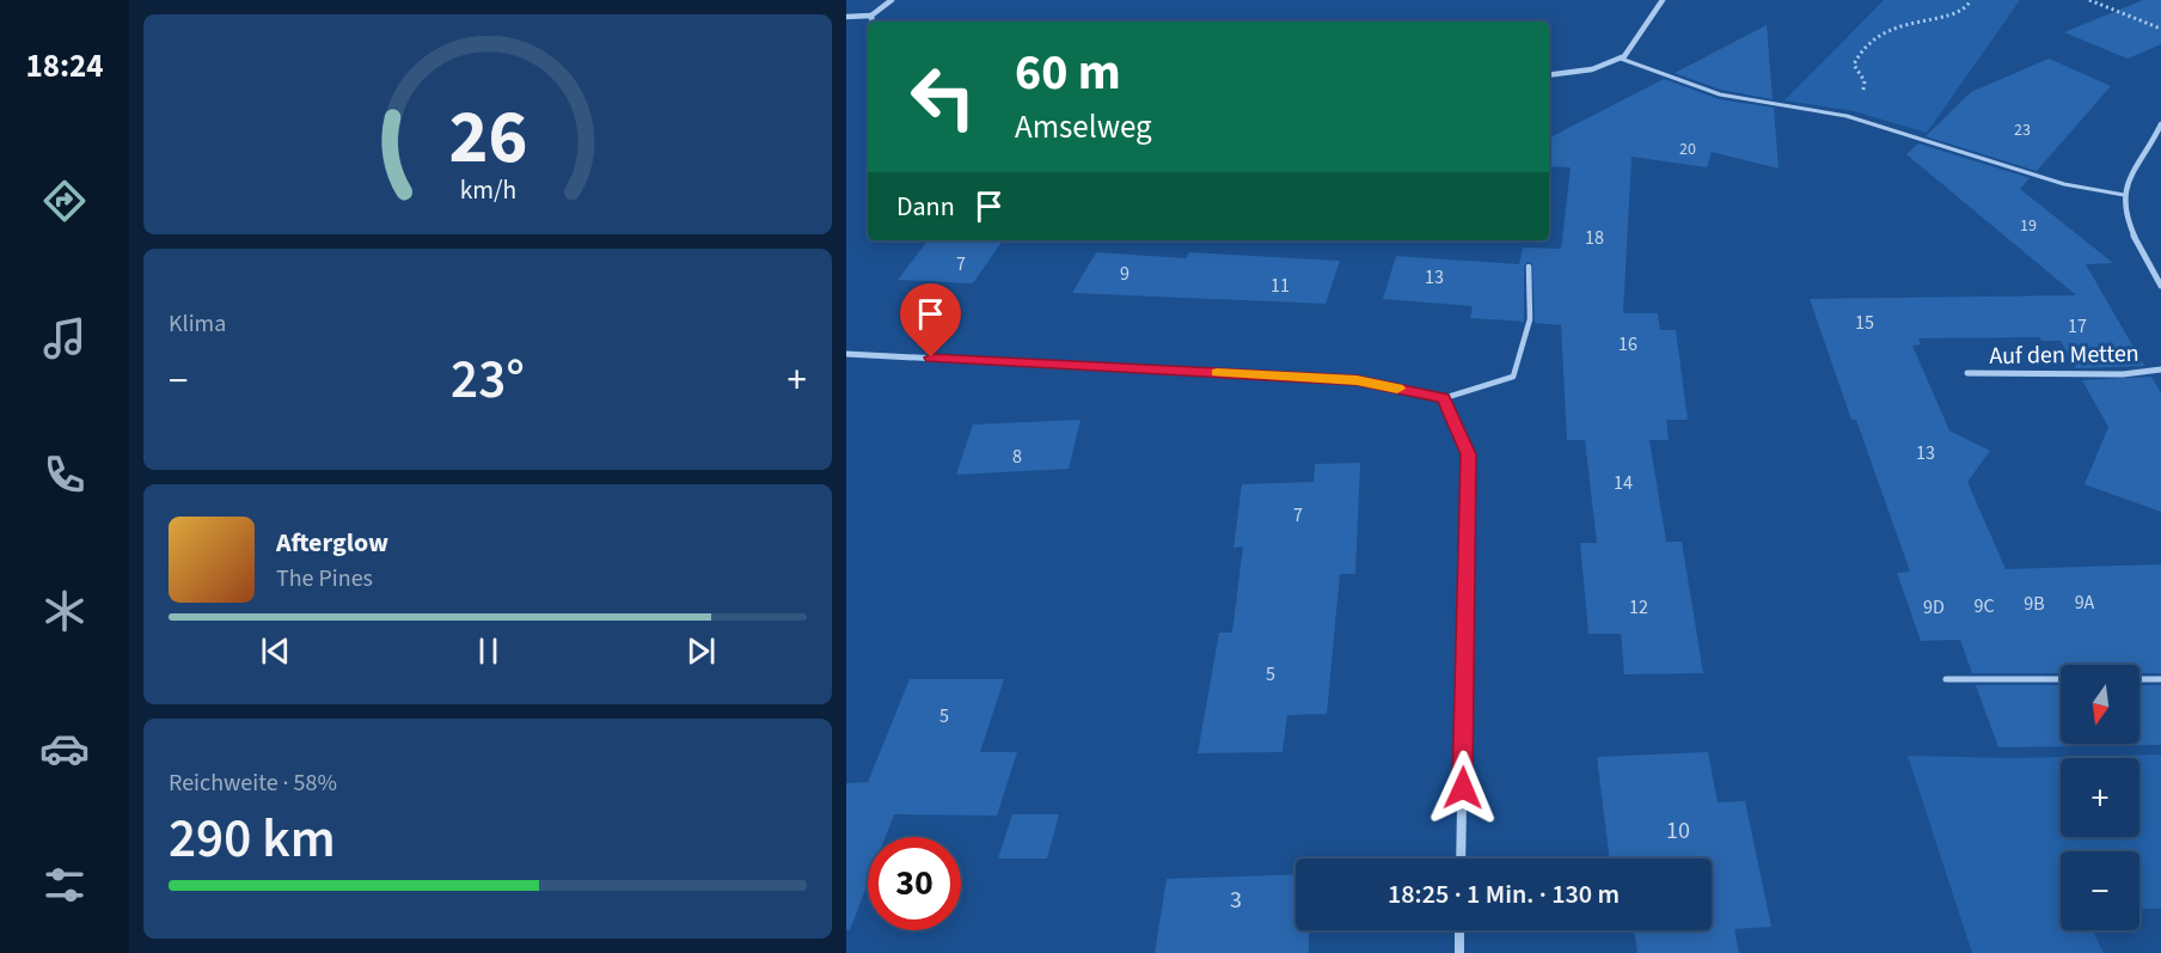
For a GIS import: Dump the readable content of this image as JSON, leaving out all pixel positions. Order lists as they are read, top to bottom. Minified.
{"streets":{"street":["Auf den Metten"]},"house_numbers":["23","20","19","18","7","9","13","11","15","17","16","13","8","14","7","9A","9B","9C","12","9D","5","5","10","3"],"north":"bottom","page":{"tabs":"18:24","turn":["60 m","Amselweg"],"then":"Dann","tile":["Klima",["Reichweite · 58%","290 km"]],"heat":["−","23°","+"],"song":["Afterglow","The Pines"],"map_buttons":["+","−"],"limit":"30","trip":"18:25 · 1 Min. · 130 m","gauge":["26","km/h"]}}
